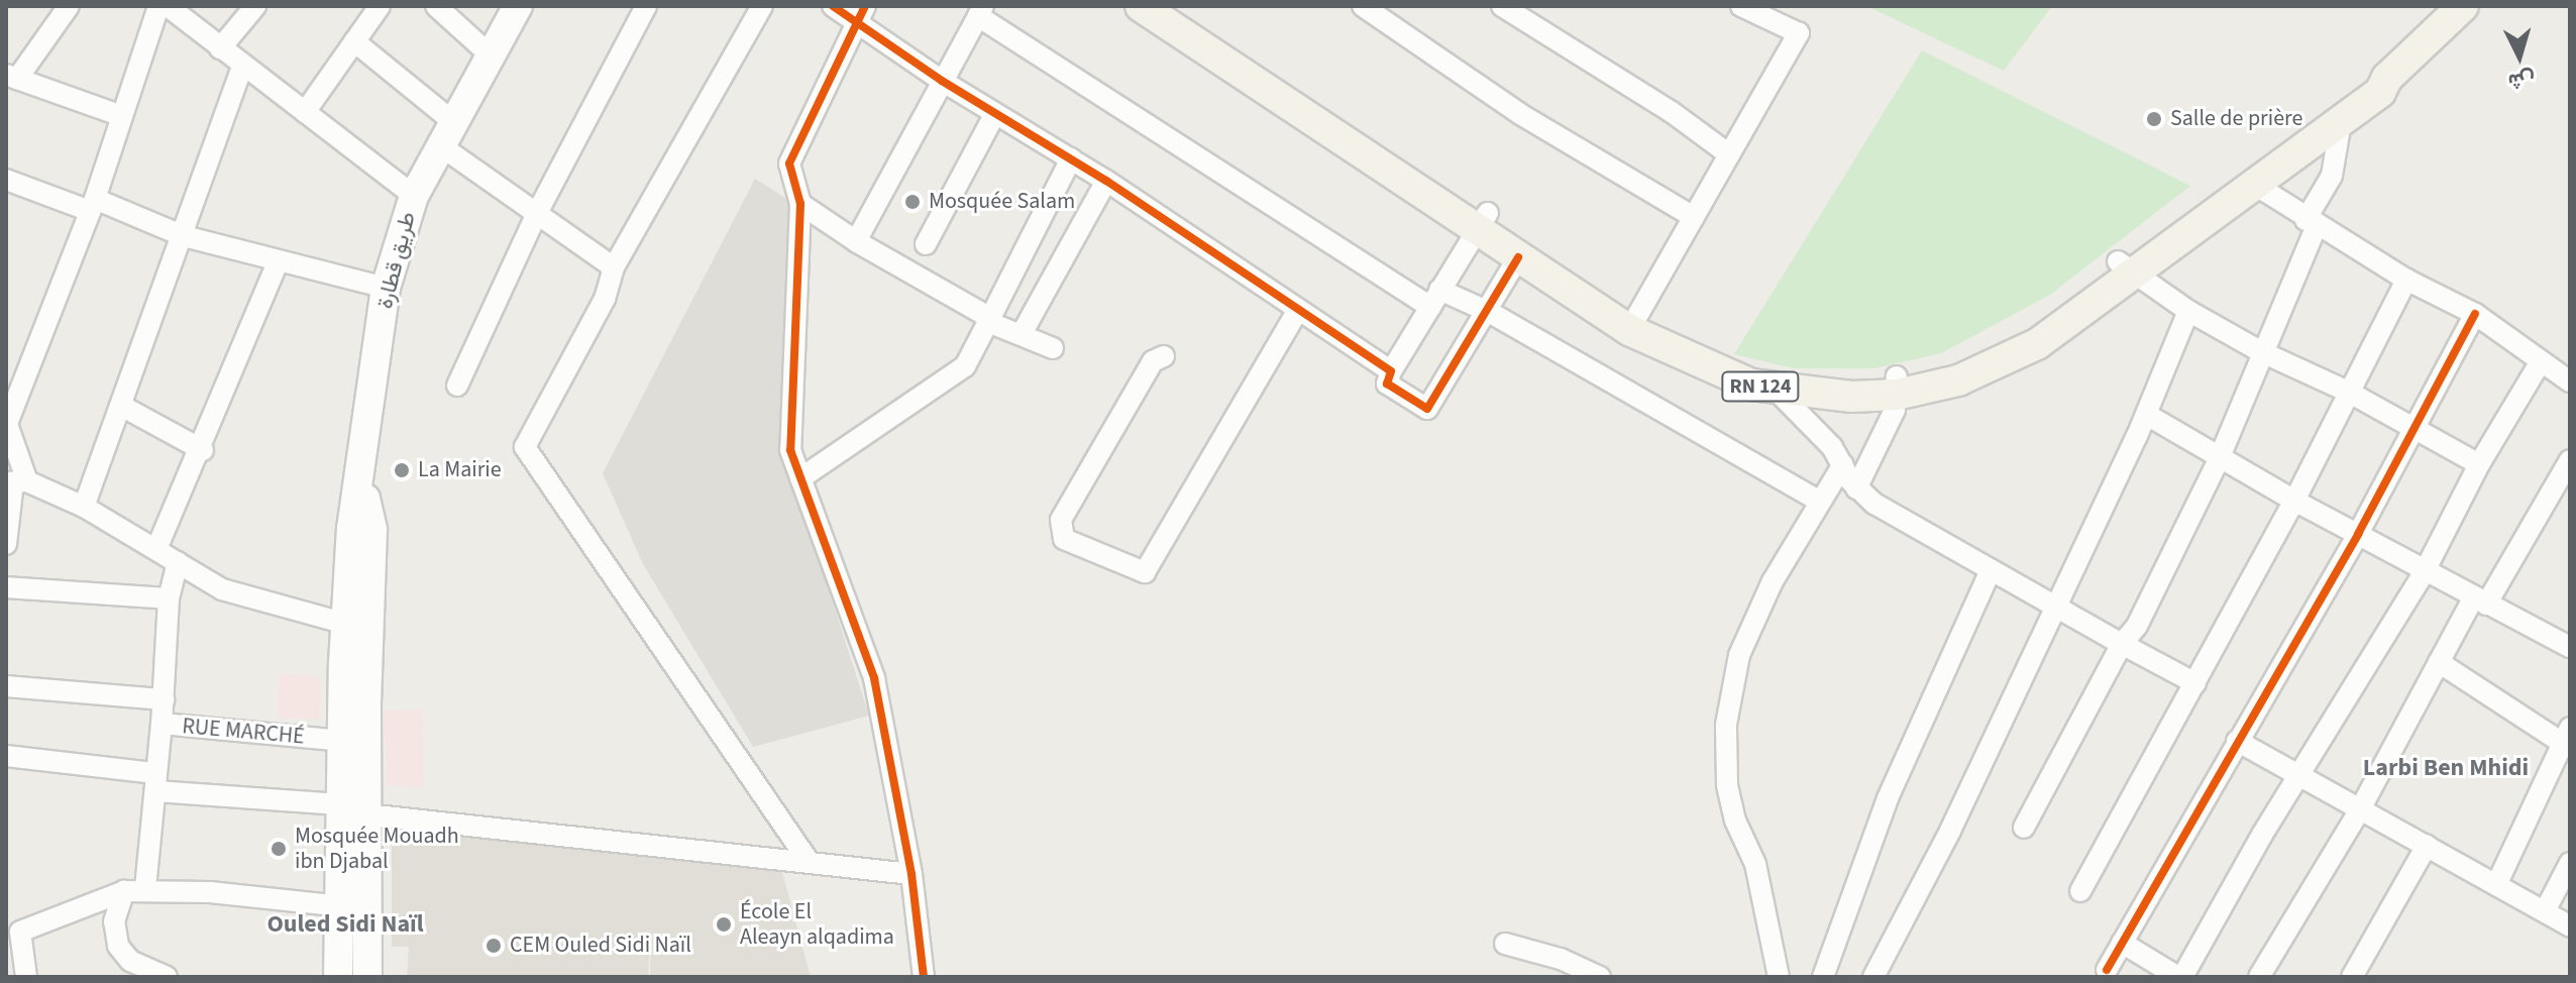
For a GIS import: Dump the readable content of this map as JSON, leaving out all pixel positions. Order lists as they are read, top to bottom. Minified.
{"streets":{"main road":["طريق قطارة","RN 124"],"street":["RUE MARCHÉ"]},"crossings":[["طريق قطارة","RUE MARCHÉ"]],"districts":["Larbi Ben Mhidi","Ouled Sidi Naïl"],"places":["Salle de prière","Mosquée Salam","La Mairie","Mosquée Mouadh ibn Djabal","École El Aleayn alqadima","CEM Ouled Sidi Naïl"],"north":"bottom"}
